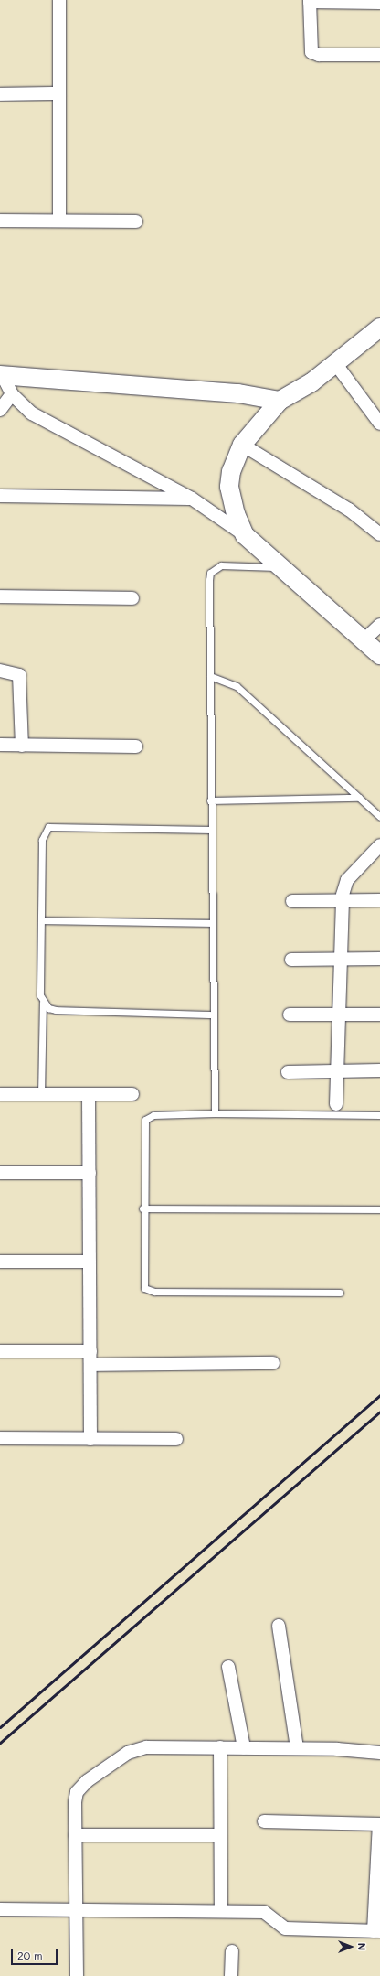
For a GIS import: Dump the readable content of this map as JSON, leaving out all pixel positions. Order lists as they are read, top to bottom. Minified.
{"scale_bar":"20 m","north":"right"}
